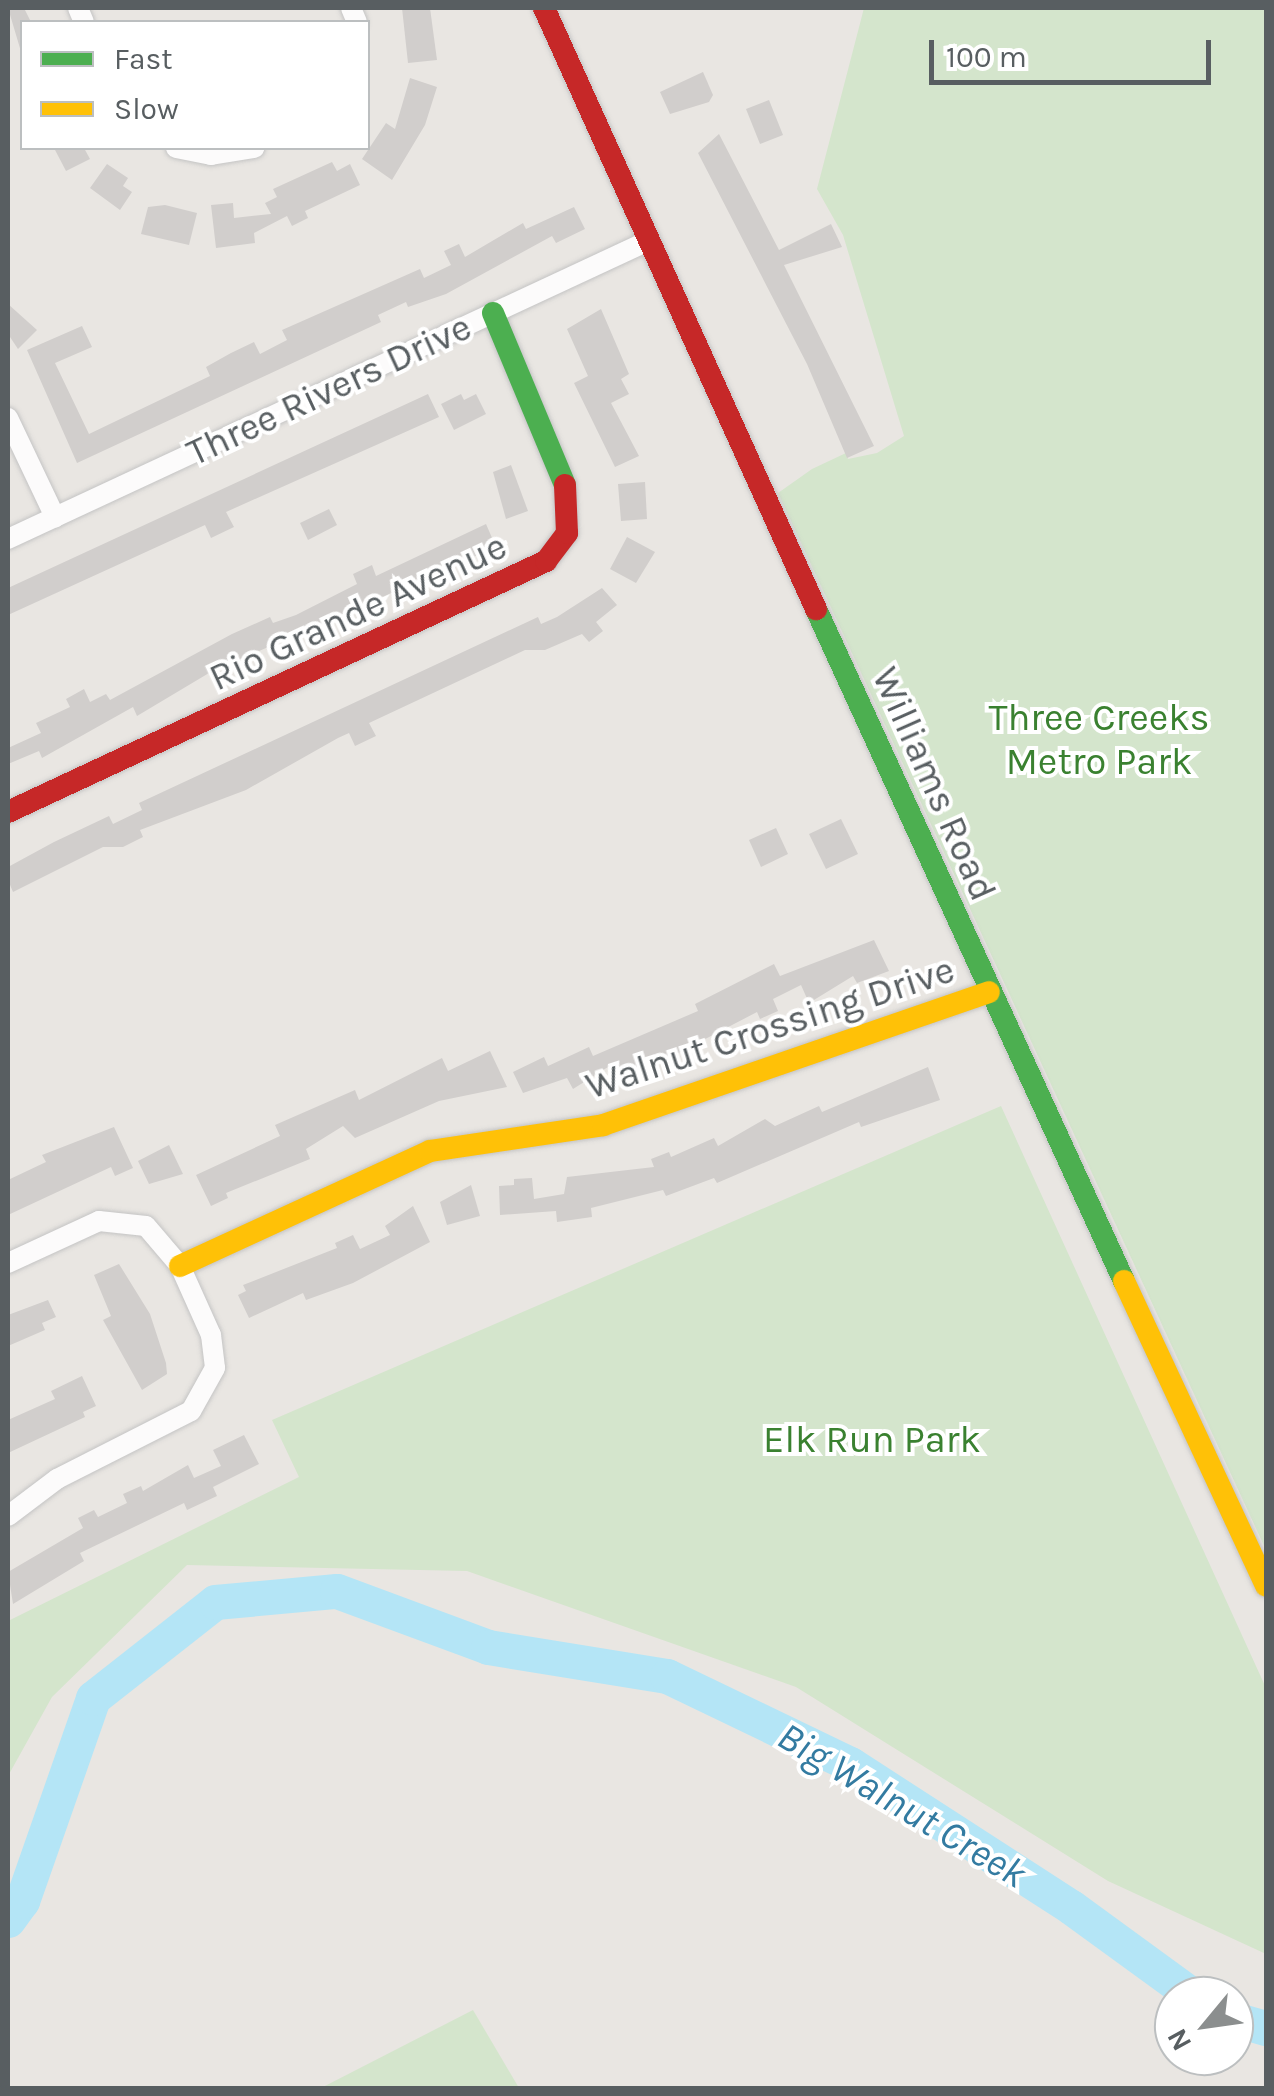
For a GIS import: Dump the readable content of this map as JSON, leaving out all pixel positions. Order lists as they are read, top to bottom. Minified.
{"streets":{"main road":["Rio Grande Avenue","Williams Road","Walnut Crossing Drive"],"street":["Three Rivers Drive"]},"crossings":[["Three Rivers Drive","Rio Grande Avenue"],["Three Rivers Drive","Williams Road"],["Williams Road","Walnut Crossing Drive"]],"water":["Big Walnut Creek"],"parks":["Three Creeks Metro Park","Elk Run Park"],"legend":["Fast","Slow"],"scale_bar":"100 m","north":"bottom left"}
